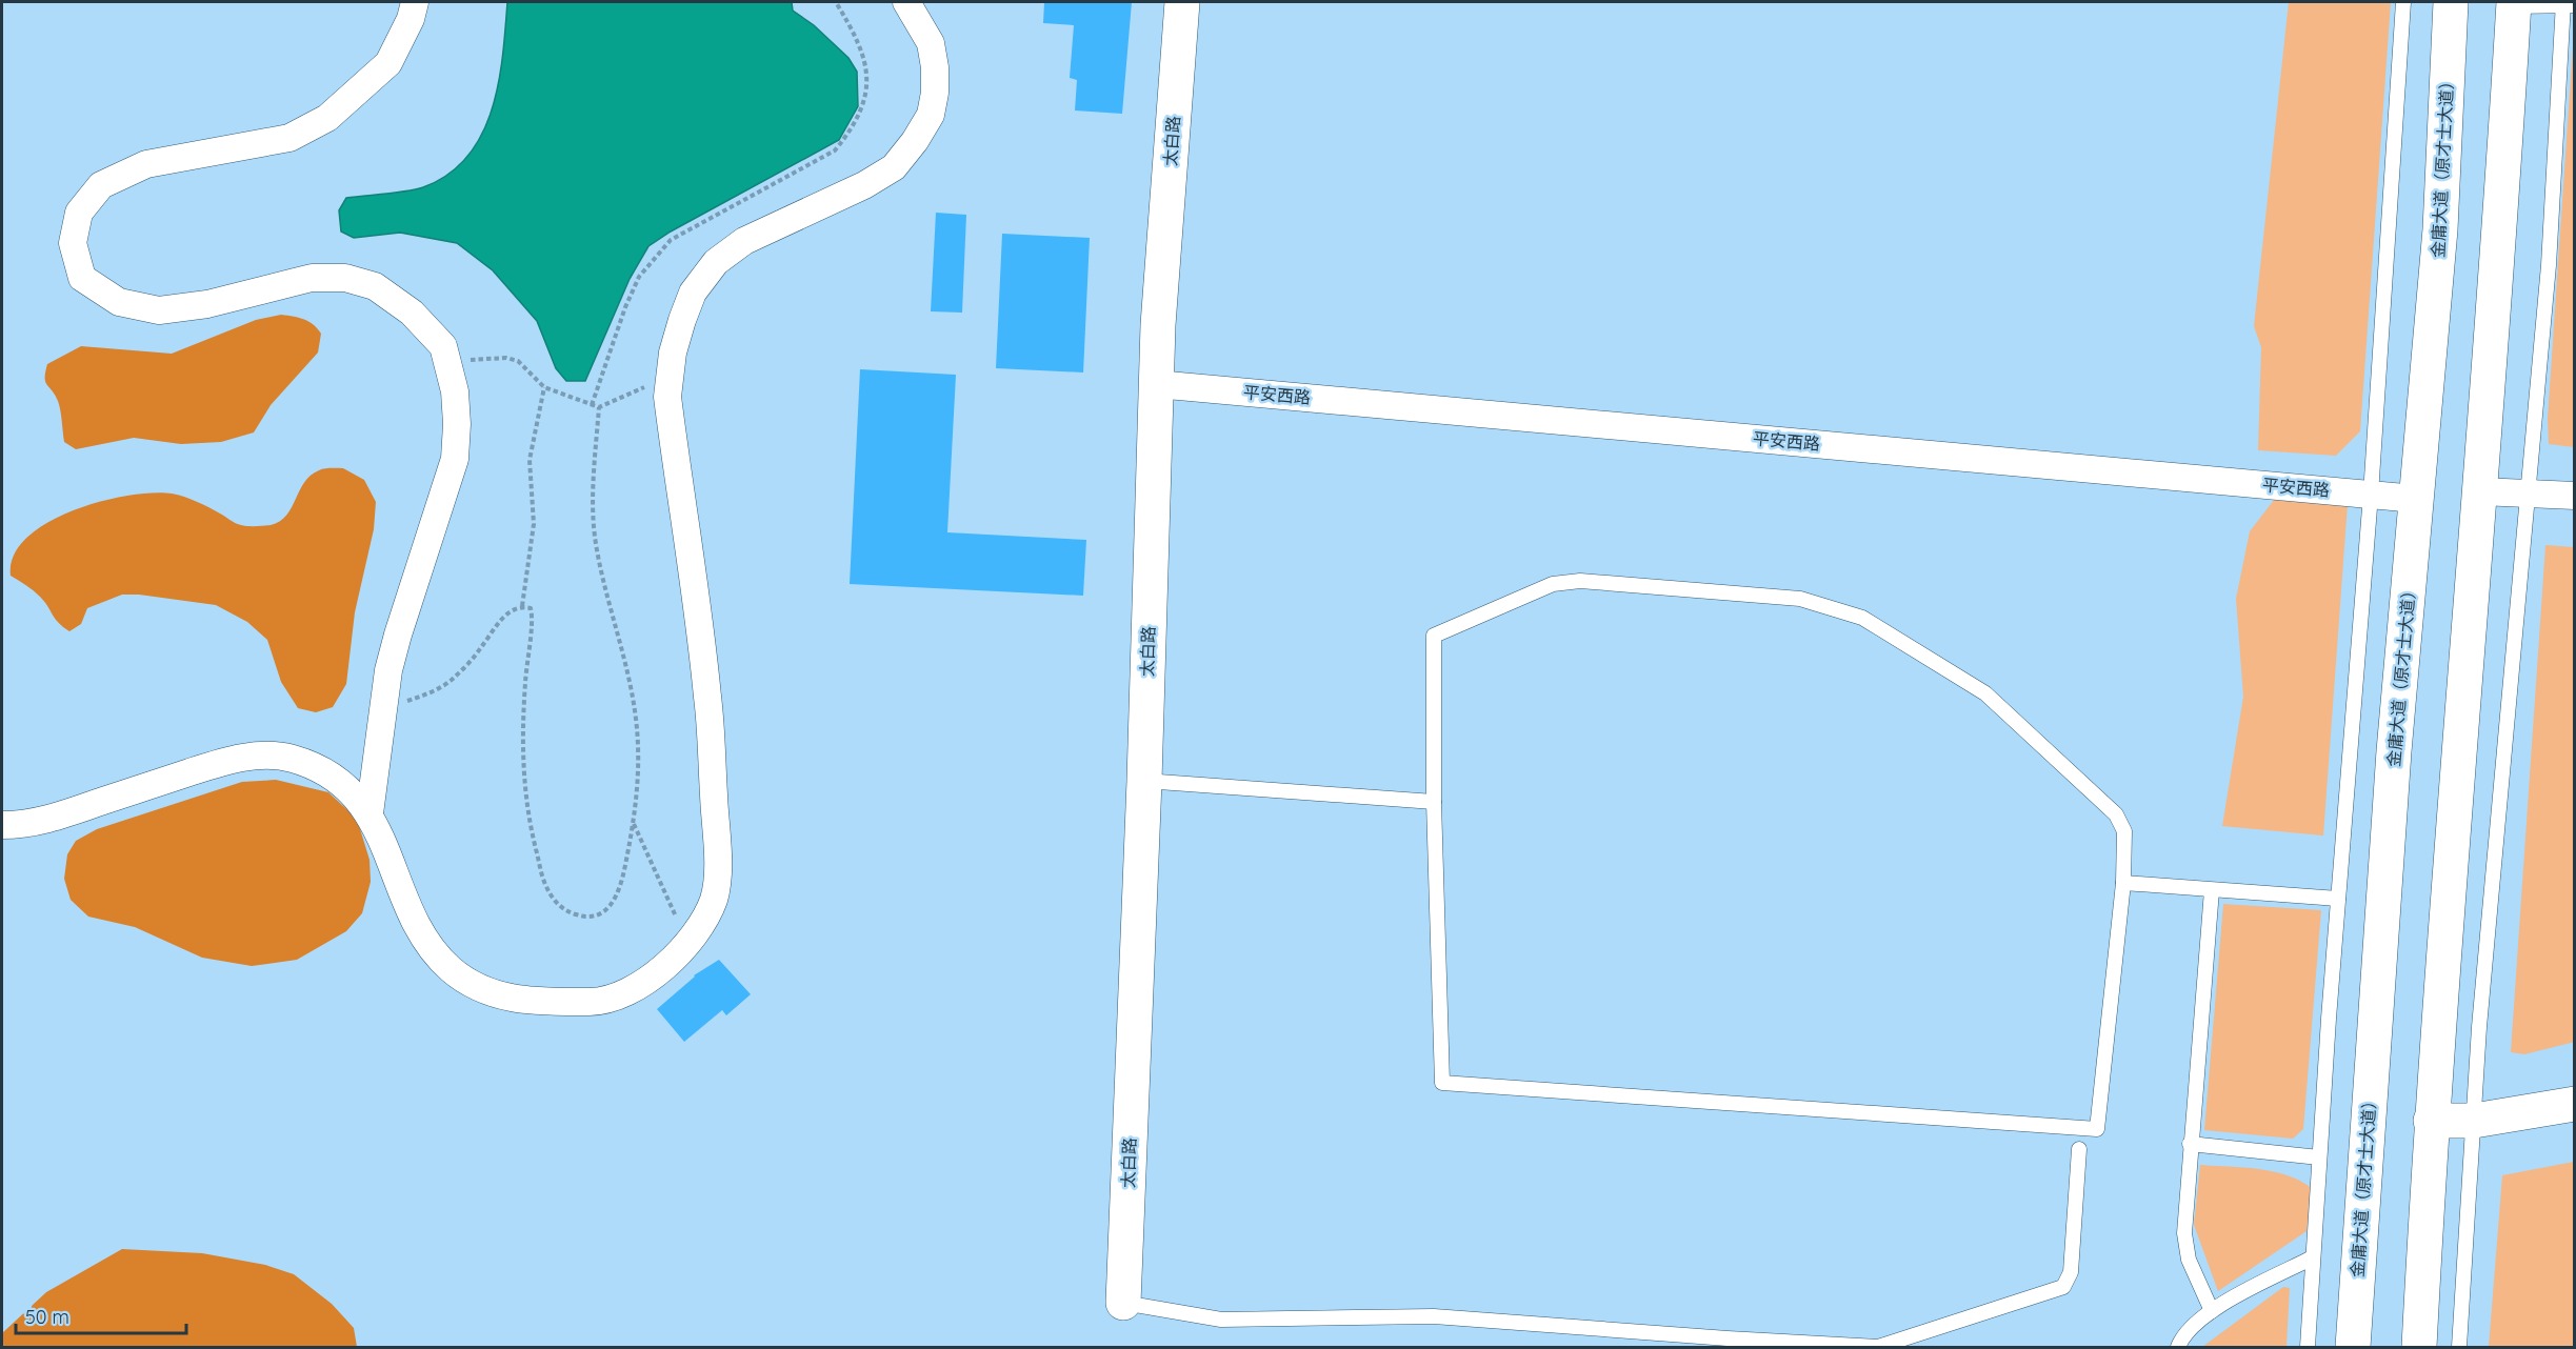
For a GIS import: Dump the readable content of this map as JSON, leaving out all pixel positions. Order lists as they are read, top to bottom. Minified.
{"streets":{"main road":["太白路","金庸大道（原才士大道）"],"street":["平安西路"]},"crossings":[["太白路","平安西路"],["金庸大道（原才士大道）","平安西路"]],"scale_bar":"50 m"}
